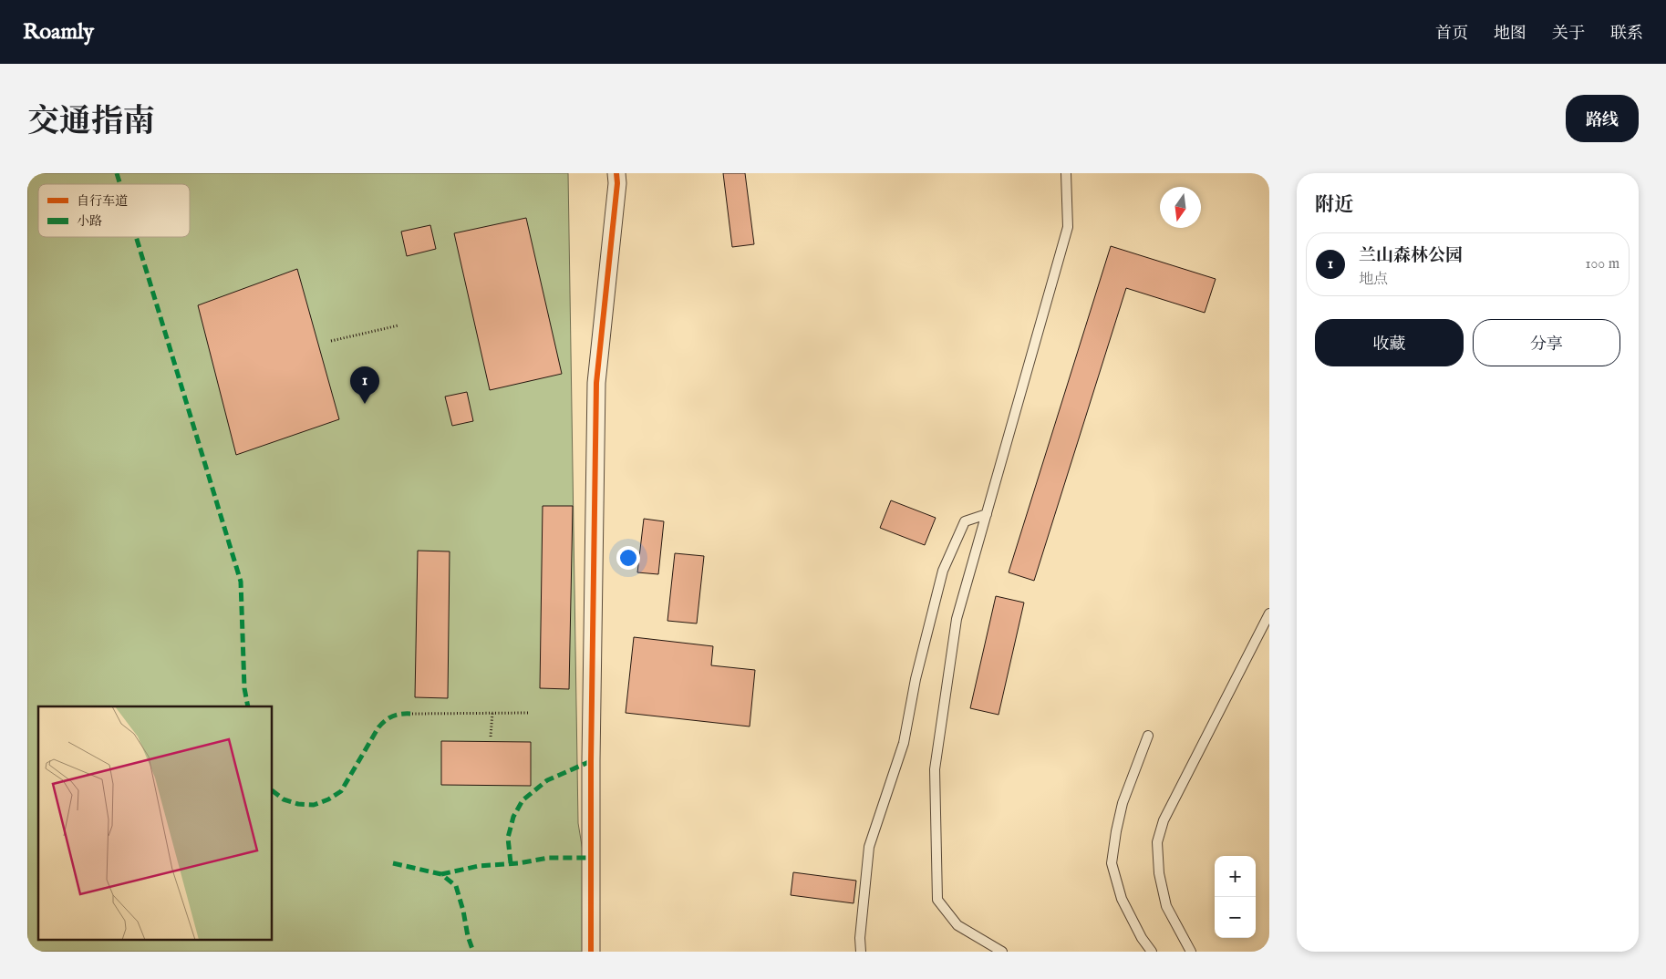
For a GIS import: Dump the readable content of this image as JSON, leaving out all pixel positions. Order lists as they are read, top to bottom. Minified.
{"legend":["自行车道","小路"],"north":"bottom","page":{"header":"Roamly","nav":["首页","地图","关于","联系"],"title":"交通指南","buttons":["路线",["收藏","分享"]],"heading":"附近","list":[{"mark":"1","name":"兰山森林公园","note":"地点","value":"100 m"}],"pins":"1","map_buttons":["+","−"]}}
